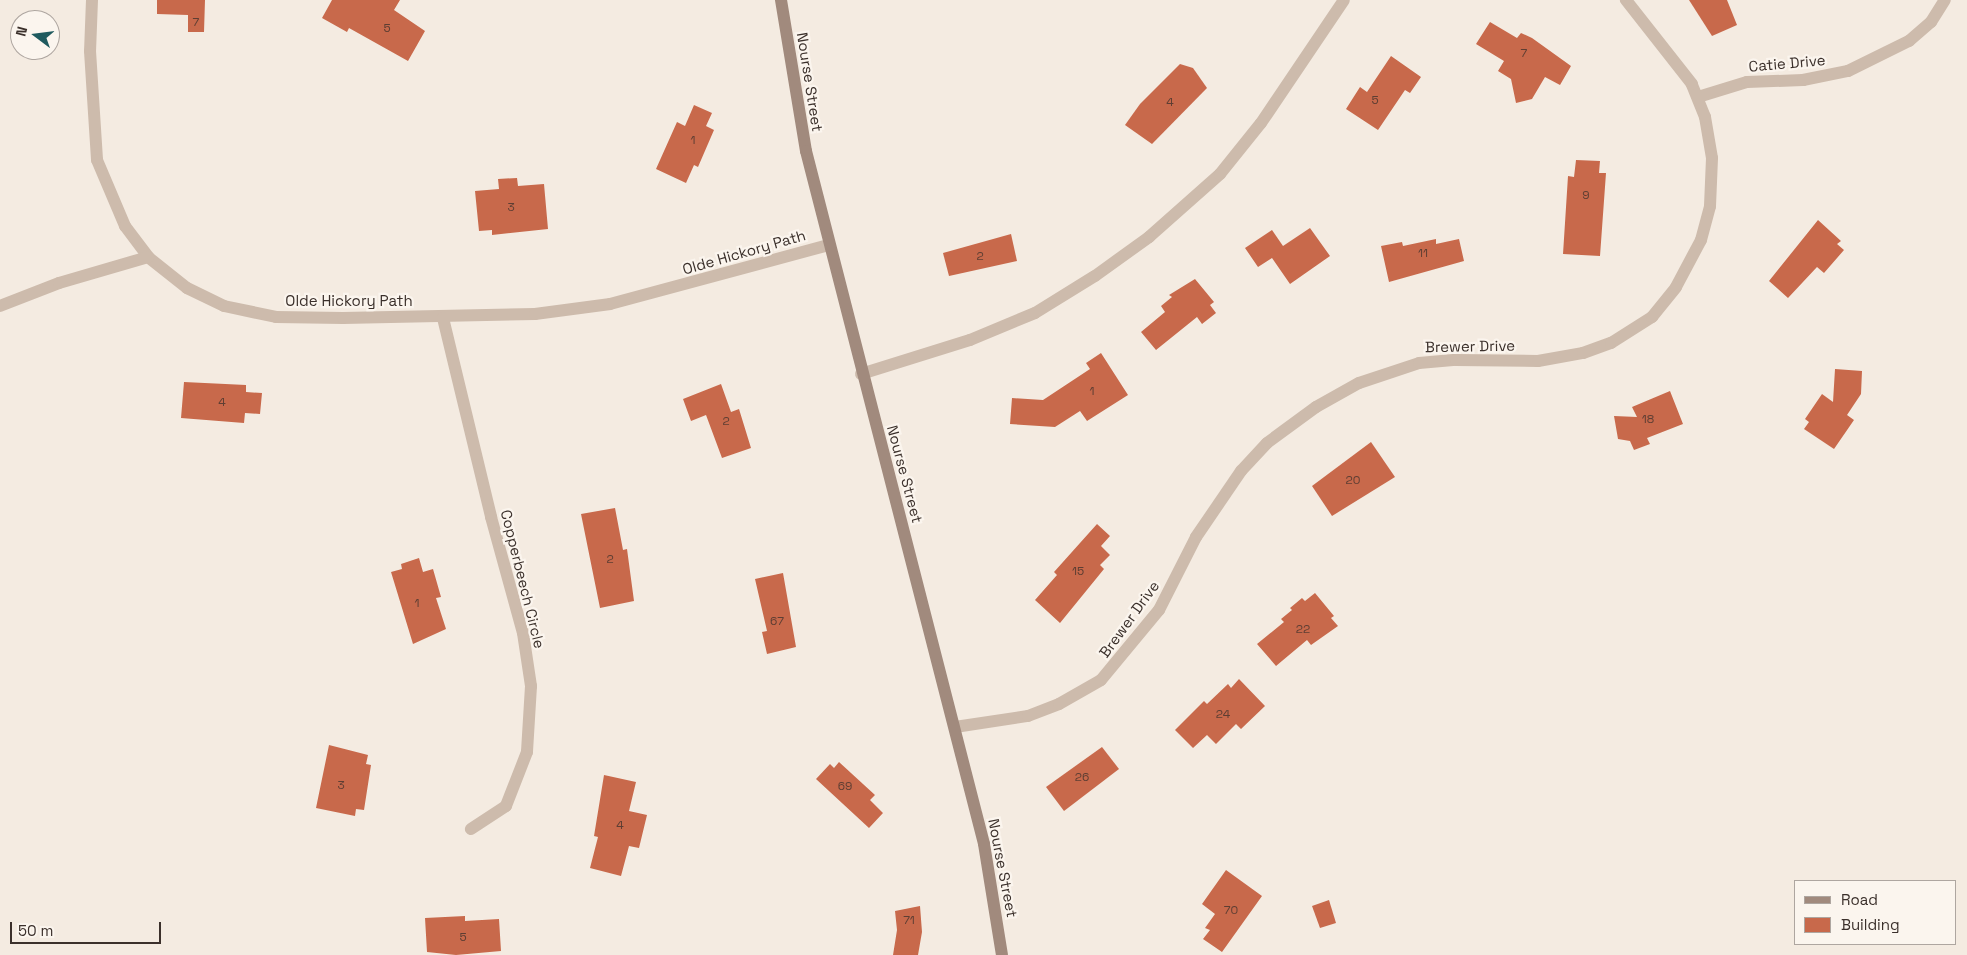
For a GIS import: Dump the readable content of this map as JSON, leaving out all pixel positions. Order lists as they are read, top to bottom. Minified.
{"streets":{"main road":["Nourse Street"],"street":["Catie Drive","Olde Hickory Path","Brewer Drive","Copperbeech Circle"]},"crossings":[["Catie Drive","Brewer Drive"],["Nourse Street","Olde Hickory Path"],["Nourse Street","Brewer Drive"],["Olde Hickory Path","Copperbeech Circle"]],"house_numbers":["7","5","7","5","4","1","9","3","11","2","1","4","18","2","20","2","15","1","67","22","24","26","3","69","4","70","71","5"],"legend":["Road","Building"],"scale_bar":"50 m","north":"left"}
